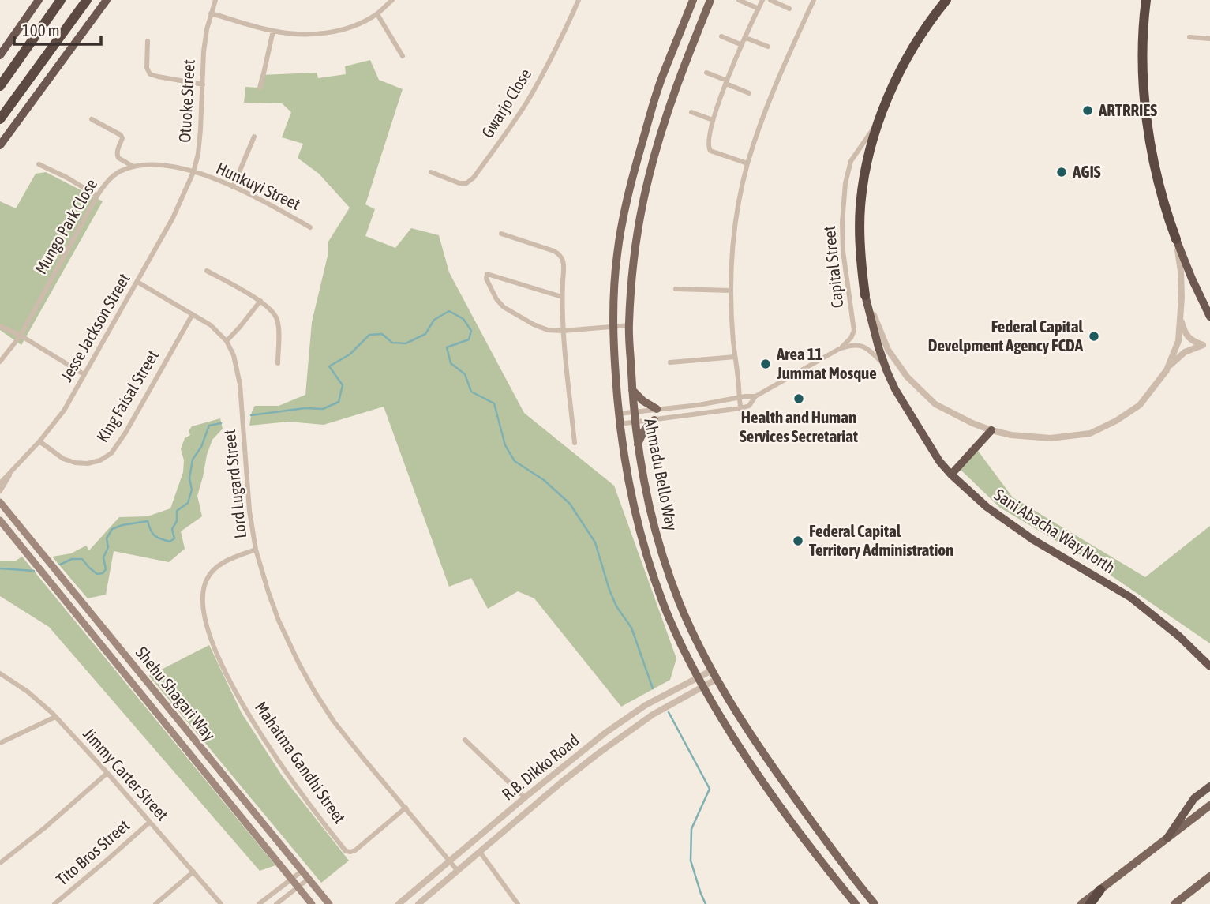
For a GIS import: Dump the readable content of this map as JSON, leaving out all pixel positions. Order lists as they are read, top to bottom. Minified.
{"streets":{"highway":["Sani Abacha Way North"],"main road":["Ahmadu Bello Way","Shehu Shagari Way"],"street":["Otuoke Street","Gwarjo Close","Hunkuyi Street","Mungo Park Close","Capital Street","Jesse Jackson Street","King Faisal Street","Lord Lugard Street","Mahatma Gandhi Street","R.B. Dikko Road","Jimmy Carter Street","Tito Bros Street"]},"crossings":[["Otuoke Street","Hunkuyi Street"],["Otuoke Street","Mungo Park Close"],["Otuoke Street","Jesse Jackson Street"],["Hunkuyi Street","Mungo Park Close"],["Hunkuyi Street","Jesse Jackson Street"],["Mungo Park Close","Jesse Jackson Street"],["Capital Street","Ahmadu Bello Way"],["Capital Street","Sani Abacha Way North"],["Jesse Jackson Street","King Faisal Street"],["Jesse Jackson Street","Lord Lugard Street"],["King Faisal Street","Lord Lugard Street"],["Ahmadu Bello Way","R.B. Dikko Road"],["Lord Lugard Street","Mahatma Gandhi Street"],["Lord Lugard Street","R.B. Dikko Road"],["Jimmy Carter Street","Tito Bros Street"]],"places":["ARTRRIES","AGIS","Federal Capital Develpment Agency FCDA","Area 11 Jummat Mosque","Health and Human Services Secretariat","Federal Capital Territory Administration"],"scale_bar":"100 m"}
